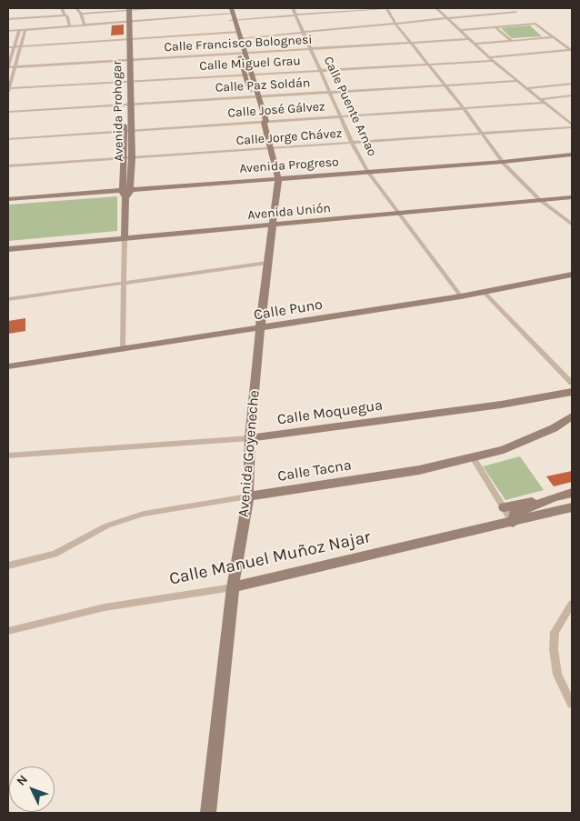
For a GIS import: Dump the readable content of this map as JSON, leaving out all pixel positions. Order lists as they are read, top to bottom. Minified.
{"streets":{"street":["Calle Francisco Bolognesi","Calle Miguel Grau","Calle Paz Soldán","Calle Puente Arnao","Calle José Gálvez","Avenida Prohogar","Calle Jorge Chávez","Avenida Progreso","Avenida Unión","Calle Puno","Calle Moquegua","Avenida Goyeneche","Calle Tacna","Calle Manuel Muñoz Najar"]},"crossings":[["Calle Francisco Bolognesi","Calle Puente Arnao"],["Calle Francisco Bolognesi","Avenida Prohogar"],["Calle Francisco Bolognesi","Avenida Goyeneche"],["Calle Miguel Grau","Calle Puente Arnao"],["Calle Miguel Grau","Avenida Prohogar"],["Calle Miguel Grau","Avenida Goyeneche"],["Calle Paz Soldán","Calle Puente Arnao"],["Calle Paz Soldán","Avenida Prohogar"],["Calle Paz Soldán","Avenida Goyeneche"],["Calle Puente Arnao","Calle José Gálvez"],["Calle Puente Arnao","Calle Jorge Chávez"],["Calle Puente Arnao","Avenida Progreso"],["Calle Puente Arnao","Avenida Unión"],["Calle Puente Arnao","Calle Puno"],["Calle José Gálvez","Avenida Prohogar"],["Calle José Gálvez","Avenida Goyeneche"],["Avenida Prohogar","Calle Jorge Chávez"],["Avenida Prohogar","Avenida Progreso"],["Avenida Prohogar","Avenida Unión"],["Avenida Prohogar","Calle Puno"],["Calle Jorge Chávez","Avenida Goyeneche"],["Avenida Progreso","Avenida Goyeneche"],["Avenida Unión","Avenida Goyeneche"],["Calle Puno","Avenida Goyeneche"],["Calle Moquegua","Avenida Goyeneche"],["Avenida Goyeneche","Calle Tacna"],["Avenida Goyeneche","Calle Manuel Muñoz Najar"]],"north":"top left"}
